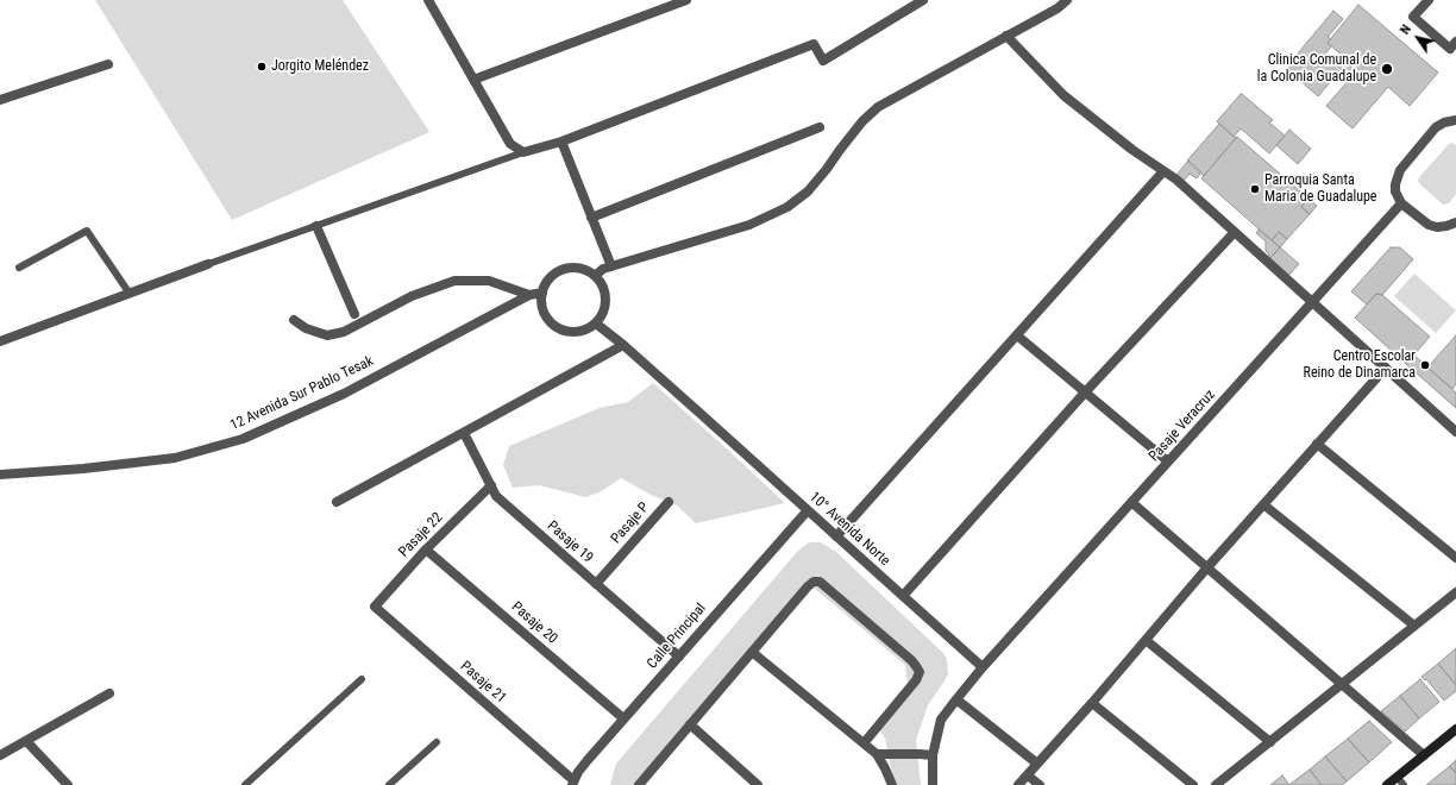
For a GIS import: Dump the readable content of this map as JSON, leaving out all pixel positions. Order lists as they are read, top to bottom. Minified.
{"streets":{"street":["12 Avenida Sur Pablo Tesak","Pasaje Veracruz","Pasaje P","10° Avenida Norte","Pasaje 22","Pasaje 19","Pasaje 20","Calle Principal","Pasaje 21"]},"crossings":[["12 Avenida Sur Pablo Tesak","10° Avenida Norte"],["Pasaje Veracruz","10° Avenida Norte"],["Pasaje P","Pasaje 19"],["10° Avenida Norte","Calle Principal"],["Pasaje 22","Pasaje 19"],["Pasaje 22","Pasaje 20"],["Pasaje 22","Pasaje 21"],["Pasaje 19","Calle Principal"],["Pasaje 20","Calle Principal"],["Calle Principal","Pasaje 21"]],"places":["Jorgito Meléndez","Clinica Comunal de la Colonia Guadalupe","Parroquia Santa Maria de Guadalupe","Centro Escolar Reino de Dinamarca"],"north":"top left"}
